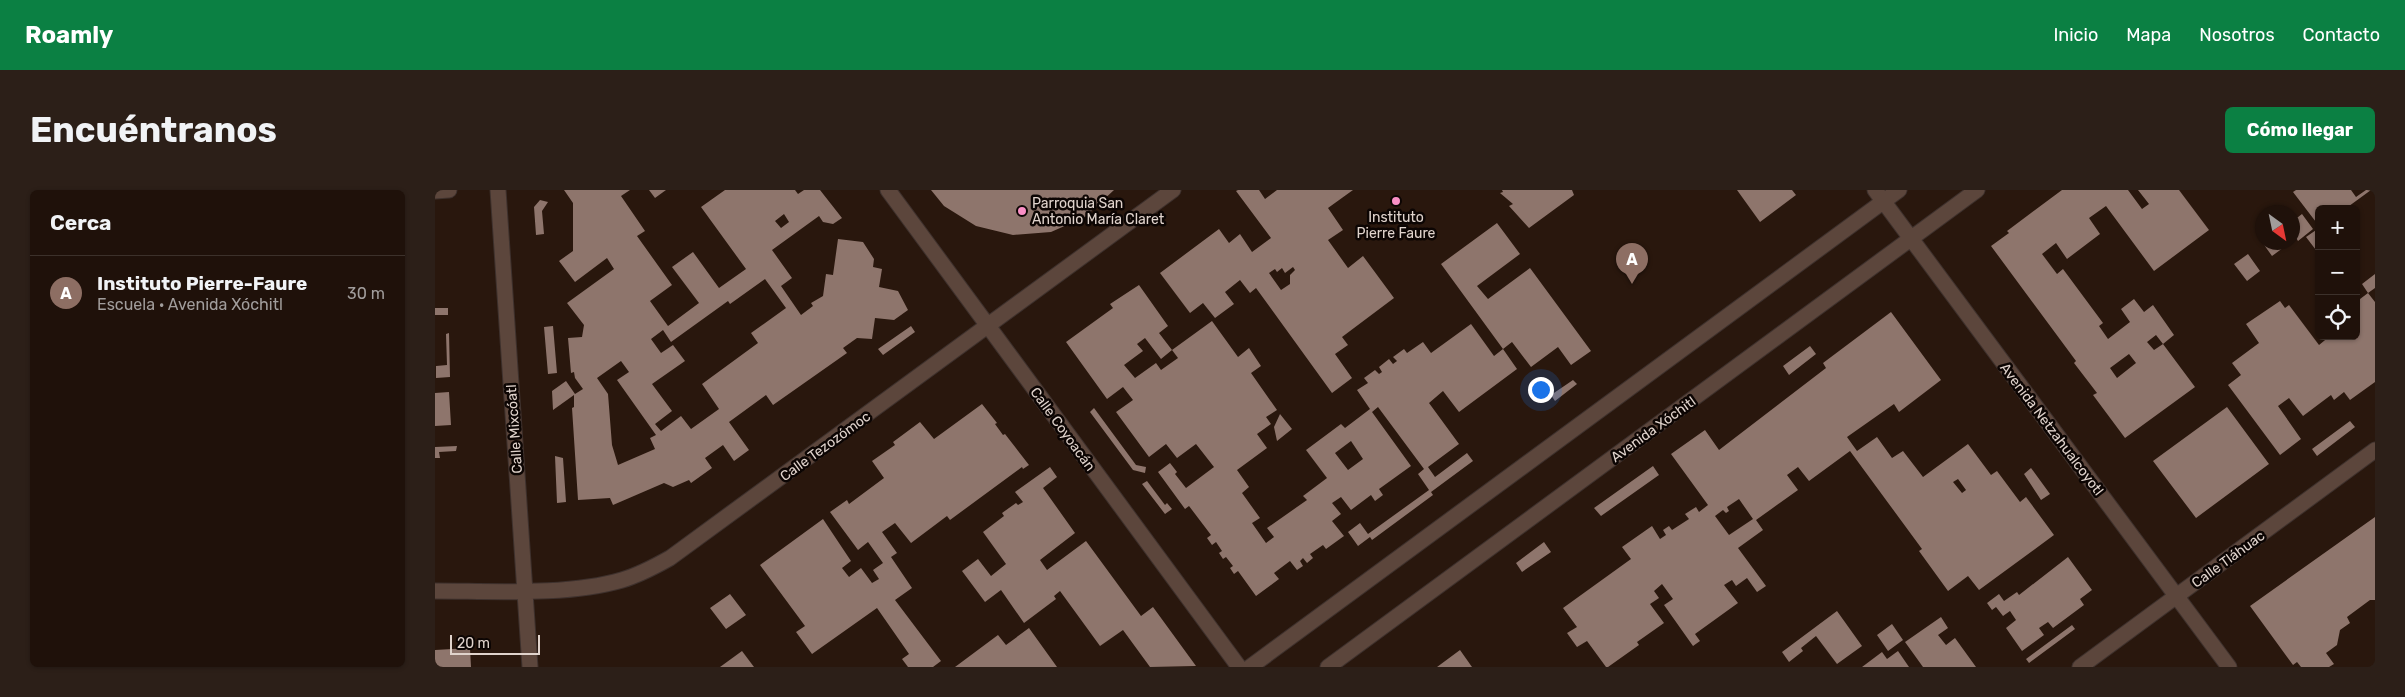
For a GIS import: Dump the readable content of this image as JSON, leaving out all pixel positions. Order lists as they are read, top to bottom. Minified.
{"streets":{"street":["Calle Mixcóatl","Calle Coyoacán","Avenida Xóchitl","Avenida Netzahualcoyotl","Calle Tezozómoc","Calle Tláhuac"]},"crossings":[["Calle Mixcóatl","Calle Tezozómoc"],["Calle Coyoacán","Calle Tezozómoc"],["Avenida Xóchitl","Avenida Netzahualcoyotl"],["Avenida Netzahualcoyotl","Calle Tláhuac"]],"places":["Instituto Pierre Faure","Parroquia San Antonio María Claret"],"scale_bar":"20 m","north":"bottom right","page":{"header":"Roamly","nav":["Inicio","Mapa","Nosotros","Contacto"],"buttons":"Cómo llegar","title":"Encuéntranos","heading":"Cerca","map_buttons":["+","−"],"pins":"A","list":[{"mark":"A","name":"Instituto Pierre-Faure","note":"Escuela · Avenida Xóchitl","value":"30 m"}],"scale":"20 m"}}
